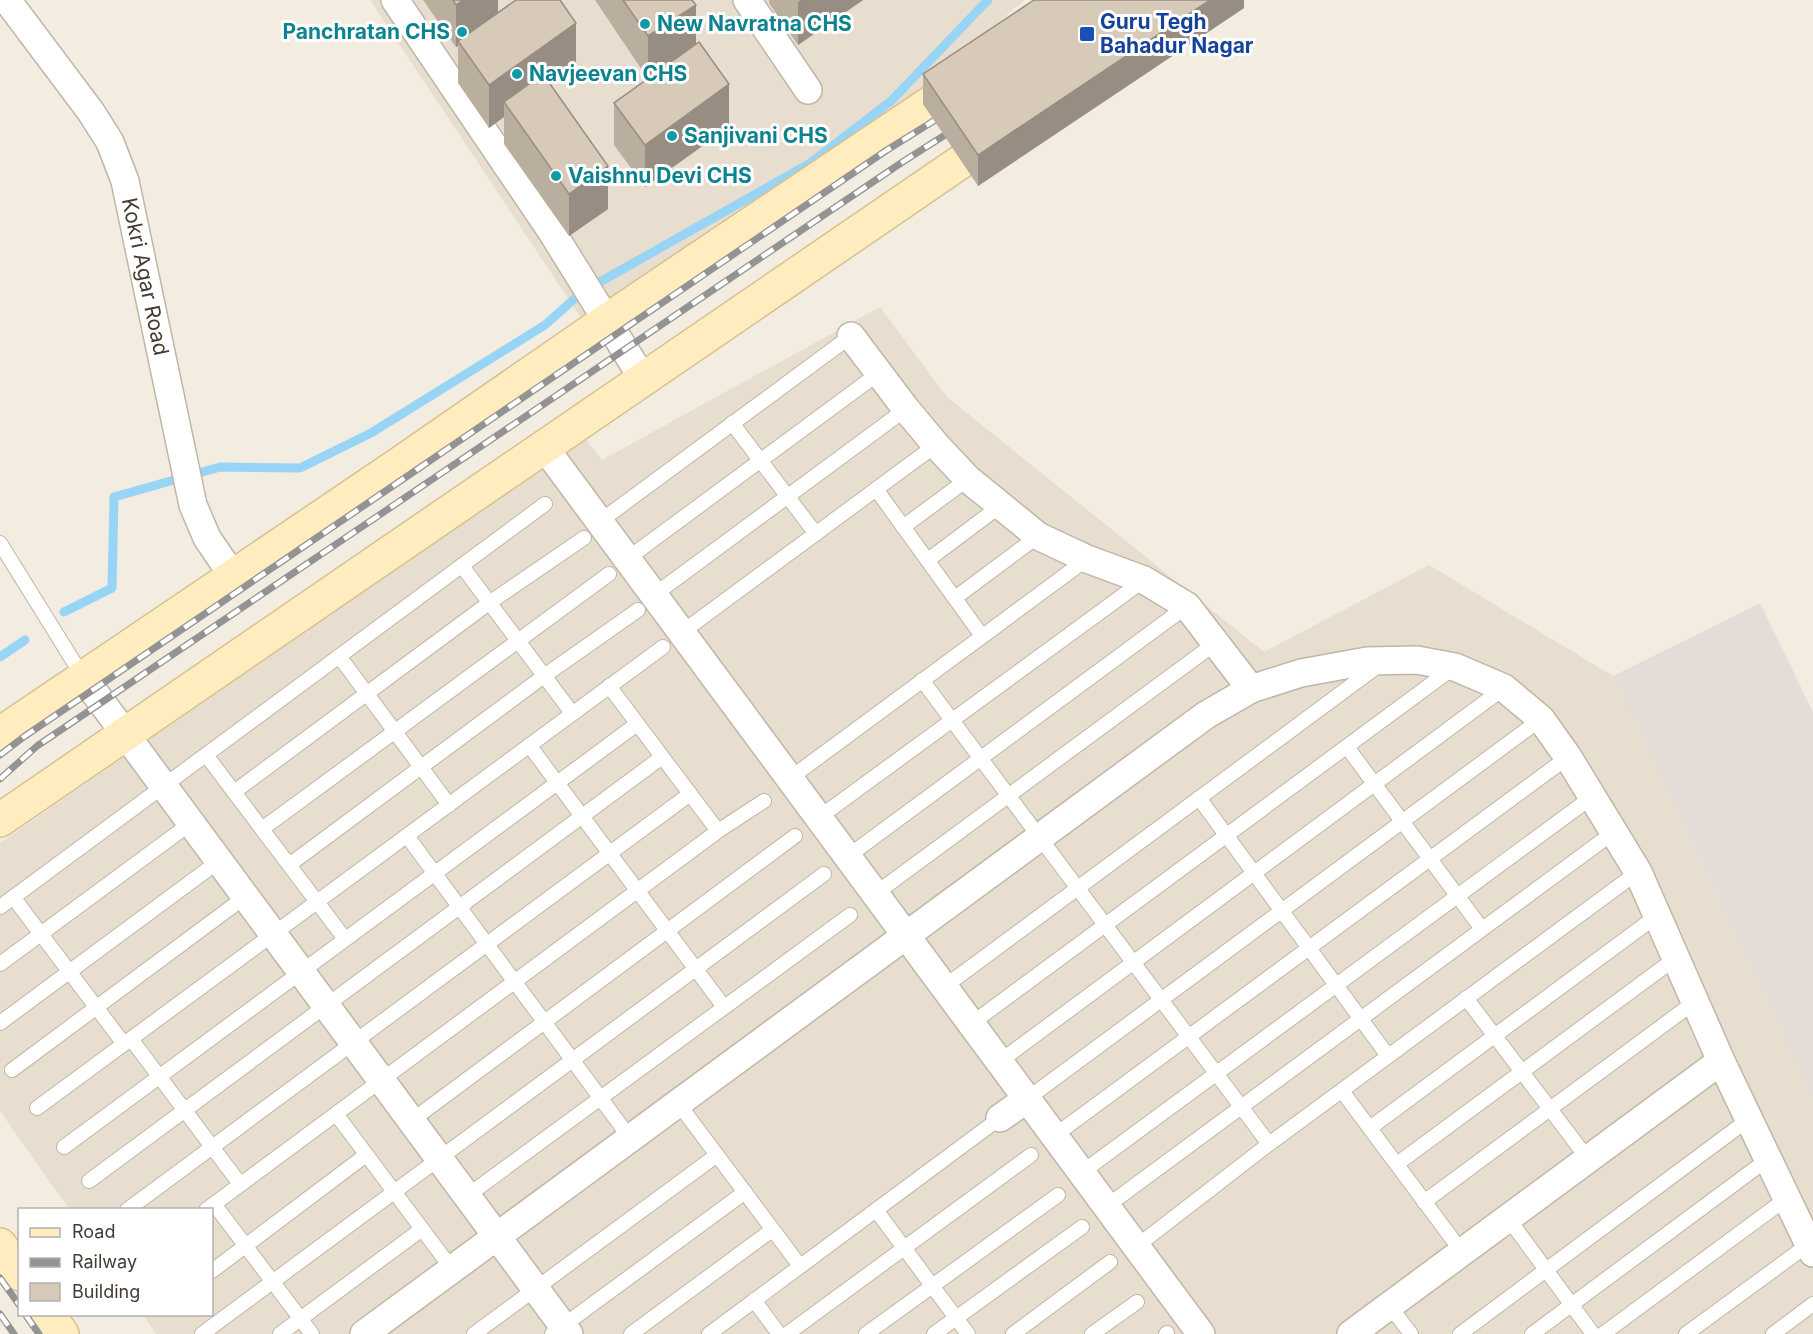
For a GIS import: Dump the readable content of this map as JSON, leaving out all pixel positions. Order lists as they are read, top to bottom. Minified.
{"streets":{"street":["Kokri Agar Road"]},"places":{"other":["New Navratna CHS","Panchratan CHS","Navjeevan CHS","Sanjivani CHS","Vaishnu Devi CHS"],"transit":["Guru Tegh Bahadur Nagar"]},"legend":["Road","Railway","Building"]}
